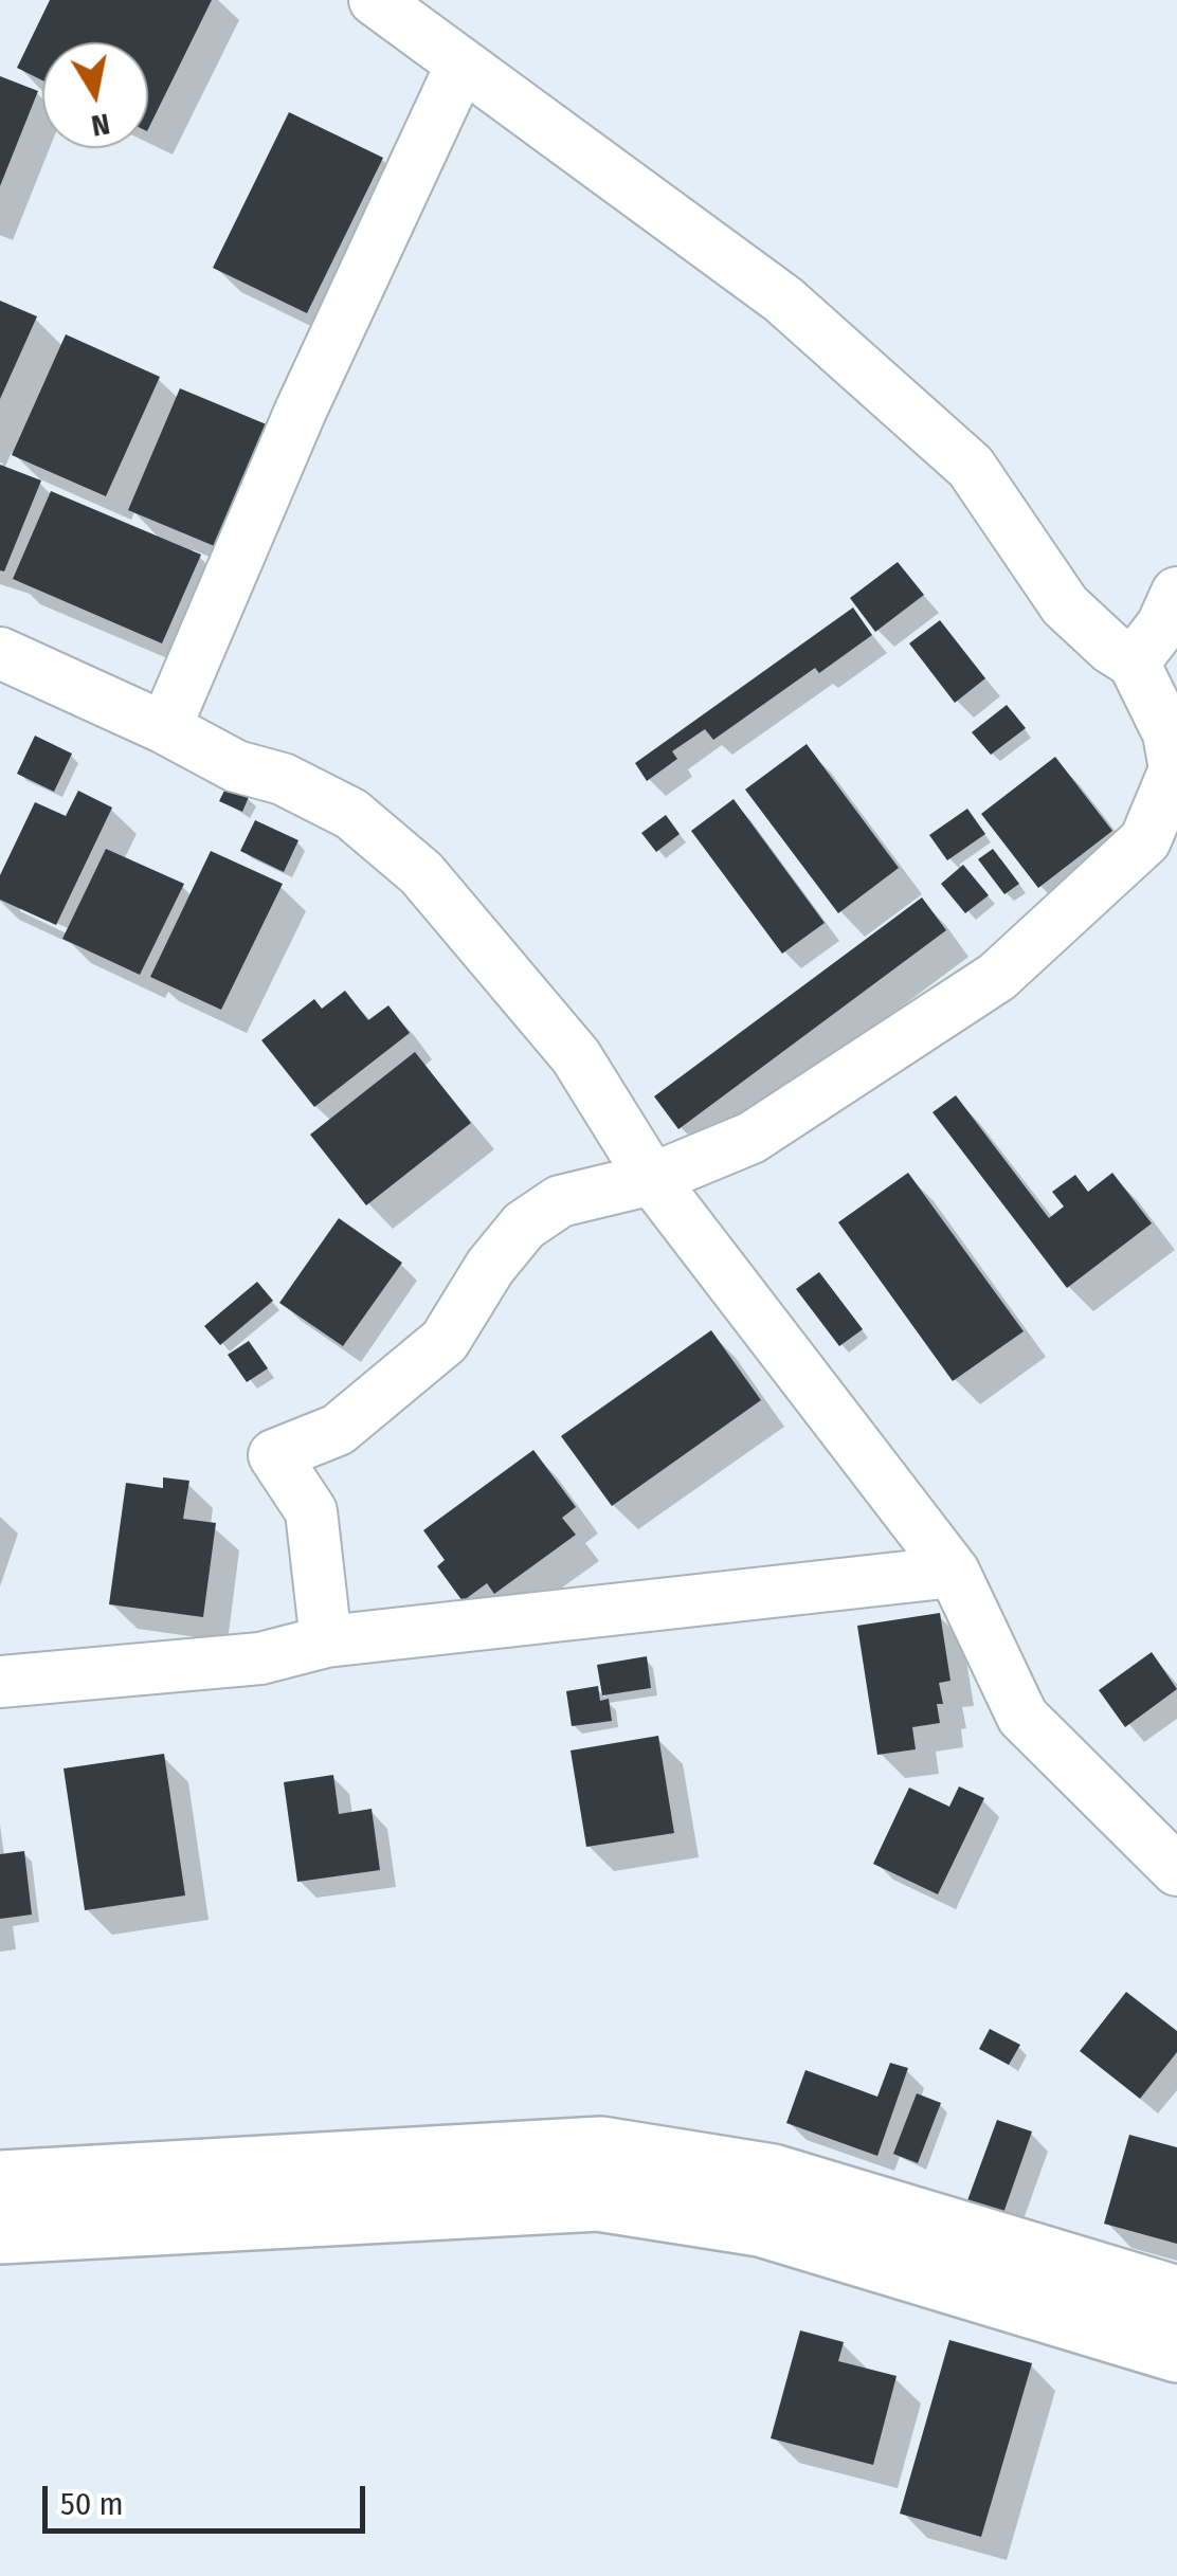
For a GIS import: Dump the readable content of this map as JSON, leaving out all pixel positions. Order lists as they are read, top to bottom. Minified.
{"scale_bar":"50 m","north":"bottom"}
